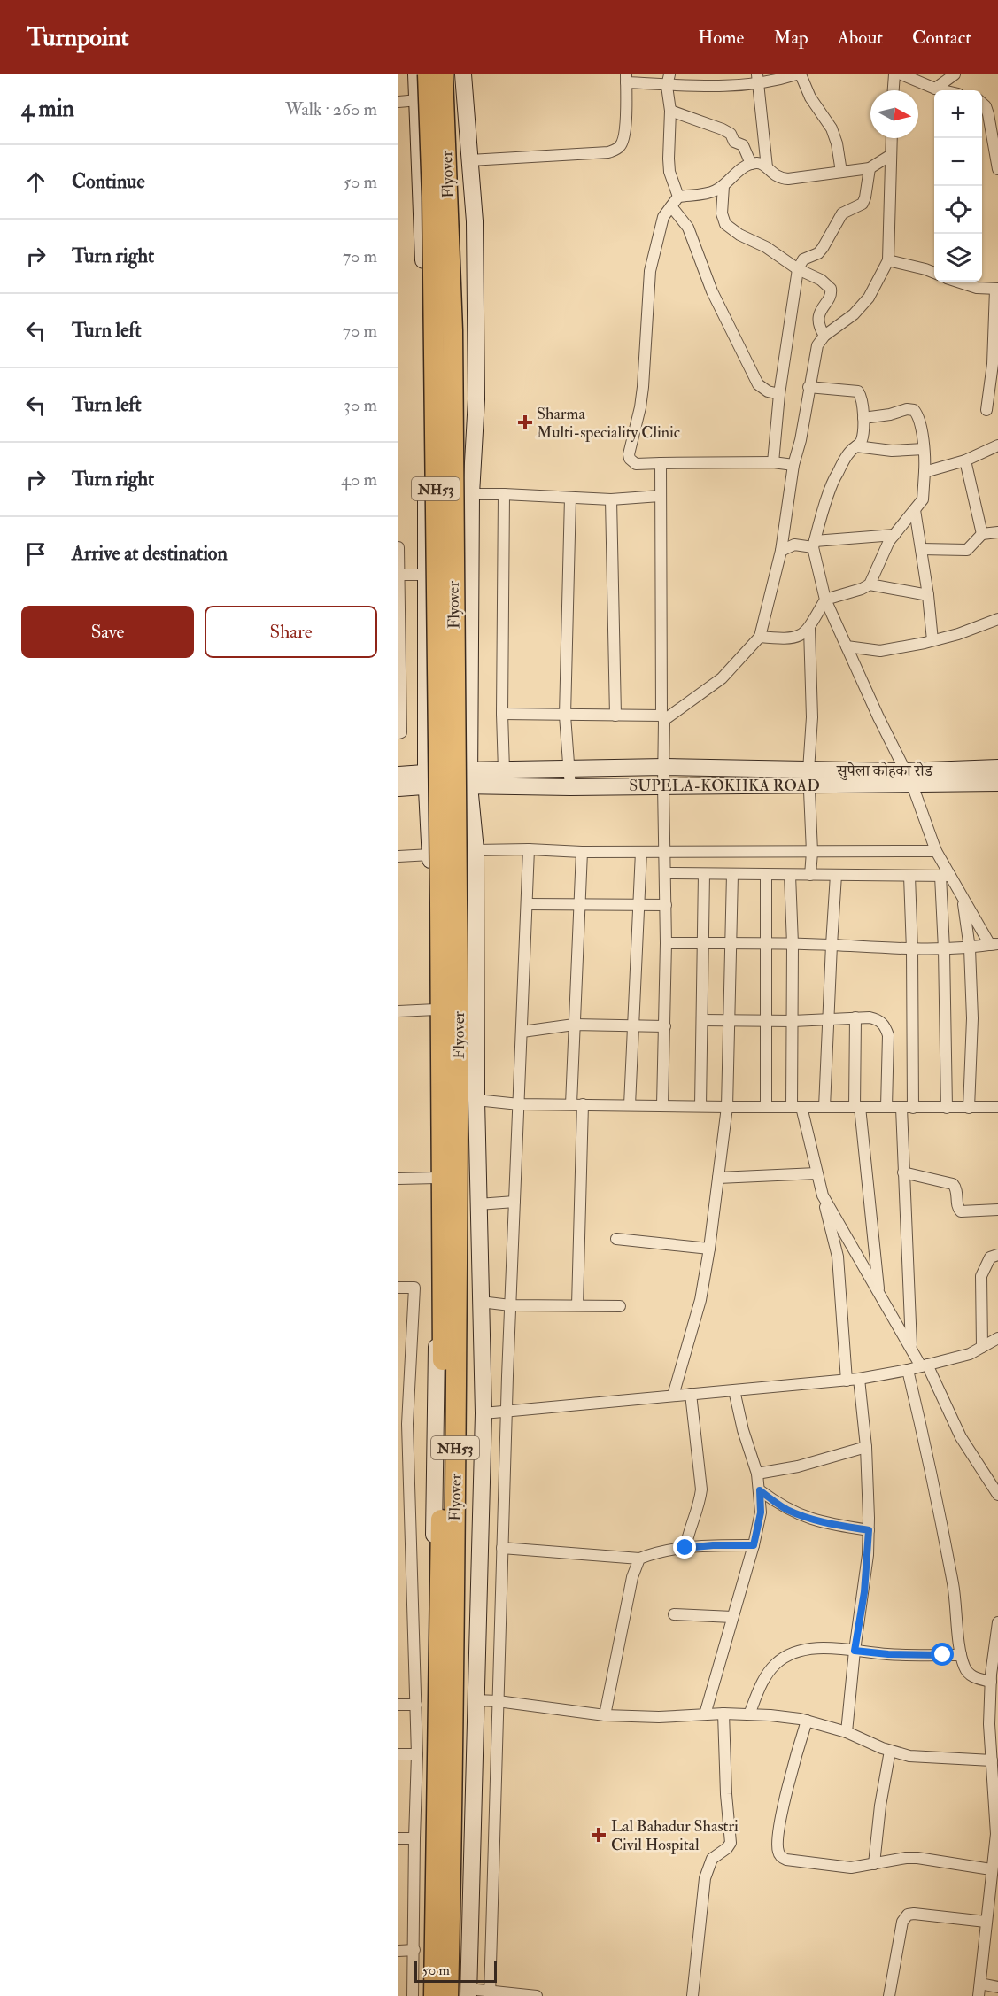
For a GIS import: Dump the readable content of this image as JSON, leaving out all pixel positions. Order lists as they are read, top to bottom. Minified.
{"streets":{"highway":["Flyover","NH53"],"street":["सुपेला कोहका रोड","SUPELA-KOKHKA ROAD"]},"crossings":[["सुपेला कोहका रोड","SUPELA-KOKHKA ROAD"]],"places":{"health":["Sharma Multi-speciality Clinic","Lal Bahadur Shastri Civil Hospital"]},"scale_bar":"50 m","north":"right","page":{"header":"Turnpoint","nav":["Home","Map","About","Contact"],"heading":["4 min","Walk · 260 m"],"map_buttons":["+","−"],"list":[["Continue","50 m"],["Turn right","70 m"],["Turn left","70 m"],["Turn left","30 m"],["Turn right","40 m"],"Arrive at destination"],"buttons":["Save","Share"],"scale":"50 m"}}
